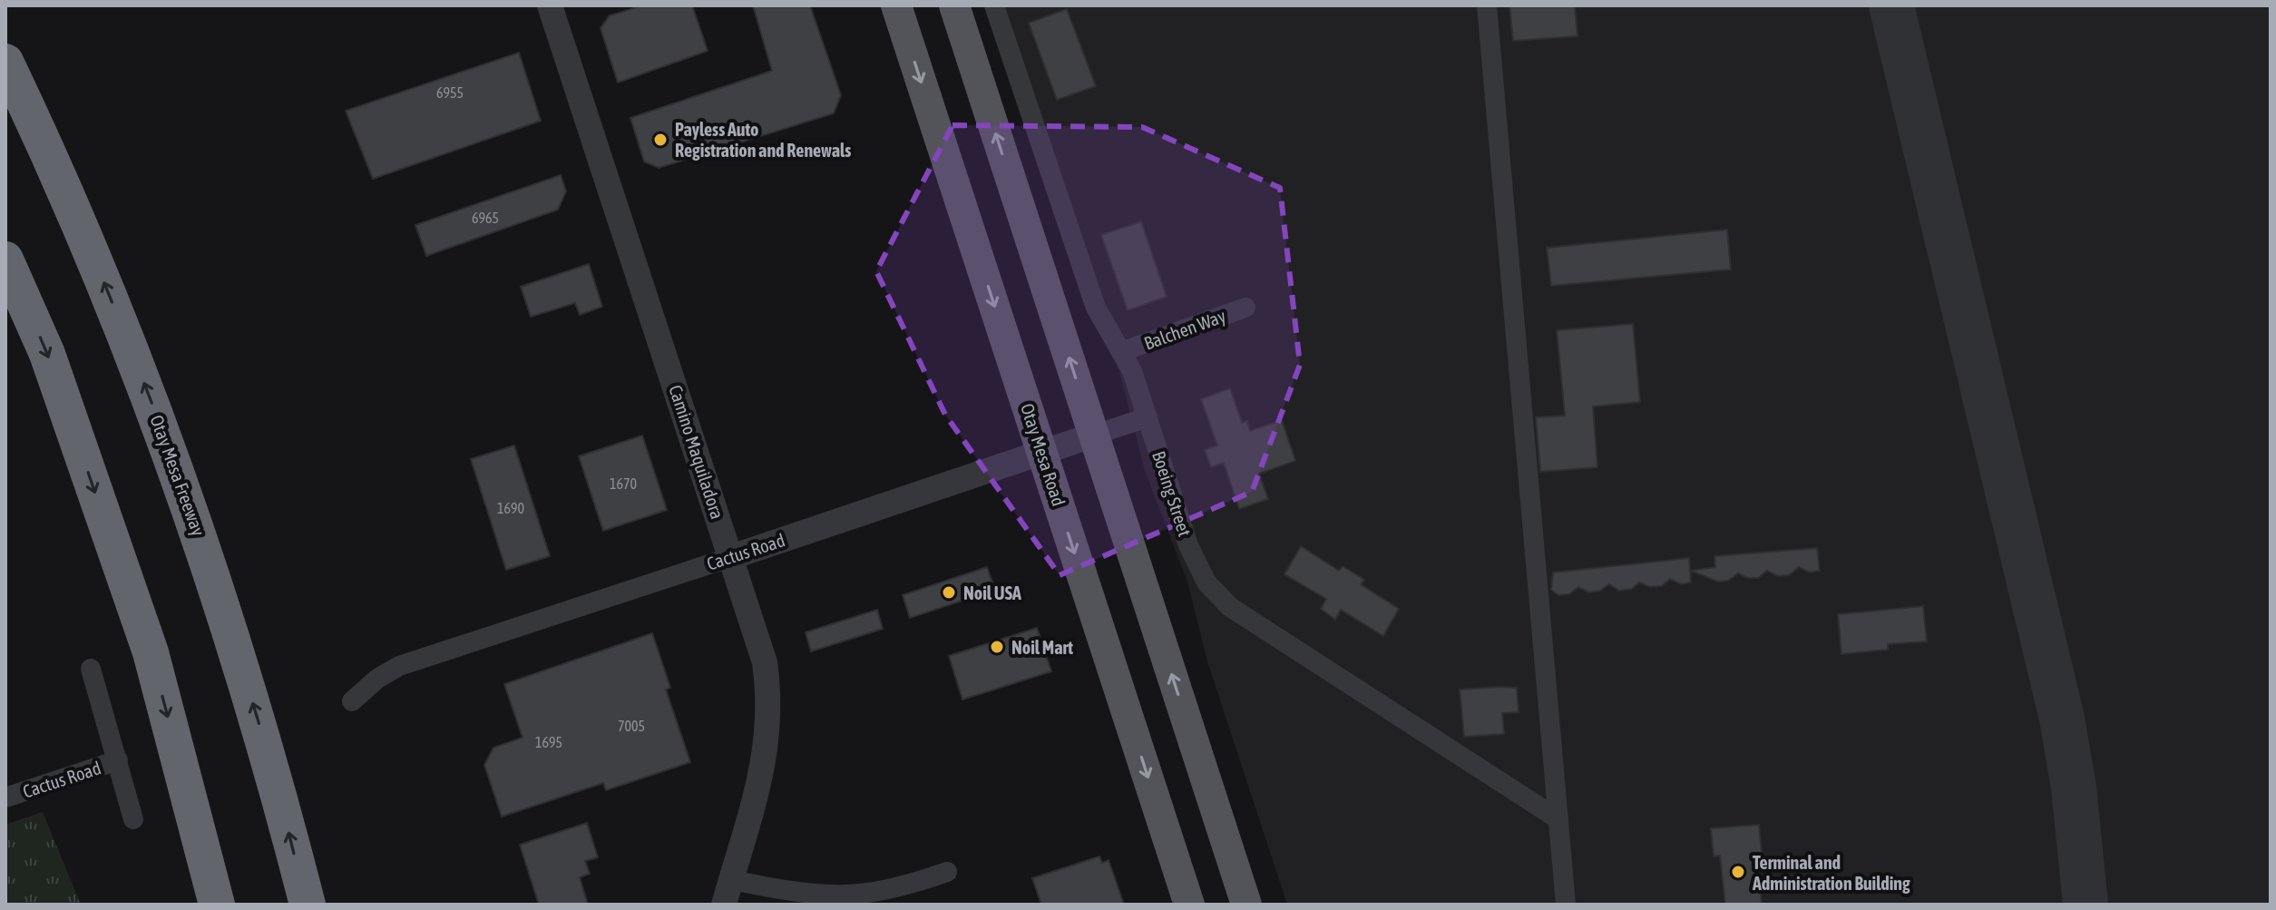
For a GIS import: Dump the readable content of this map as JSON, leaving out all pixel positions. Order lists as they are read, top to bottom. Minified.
{"streets":{"highway":["Otay Mesa Freeway"],"main road":["Otay Mesa Road"],"street":["Balchen Way","Camino Maquiladora","Boeing Street","Cactus Road"]},"crossings":[["Balchen Way","Boeing Street"],["Camino Maquiladora","Cactus Road"],["Otay Mesa Road","Cactus Road"],["Boeing Street","Cactus Road"]],"places":["Payless Auto Registration and Renewals","Noil USA","Noil Mart","Terminal and Administration Building"],"house_numbers":["6955","6965","1670","1690","7005","1695"]}
